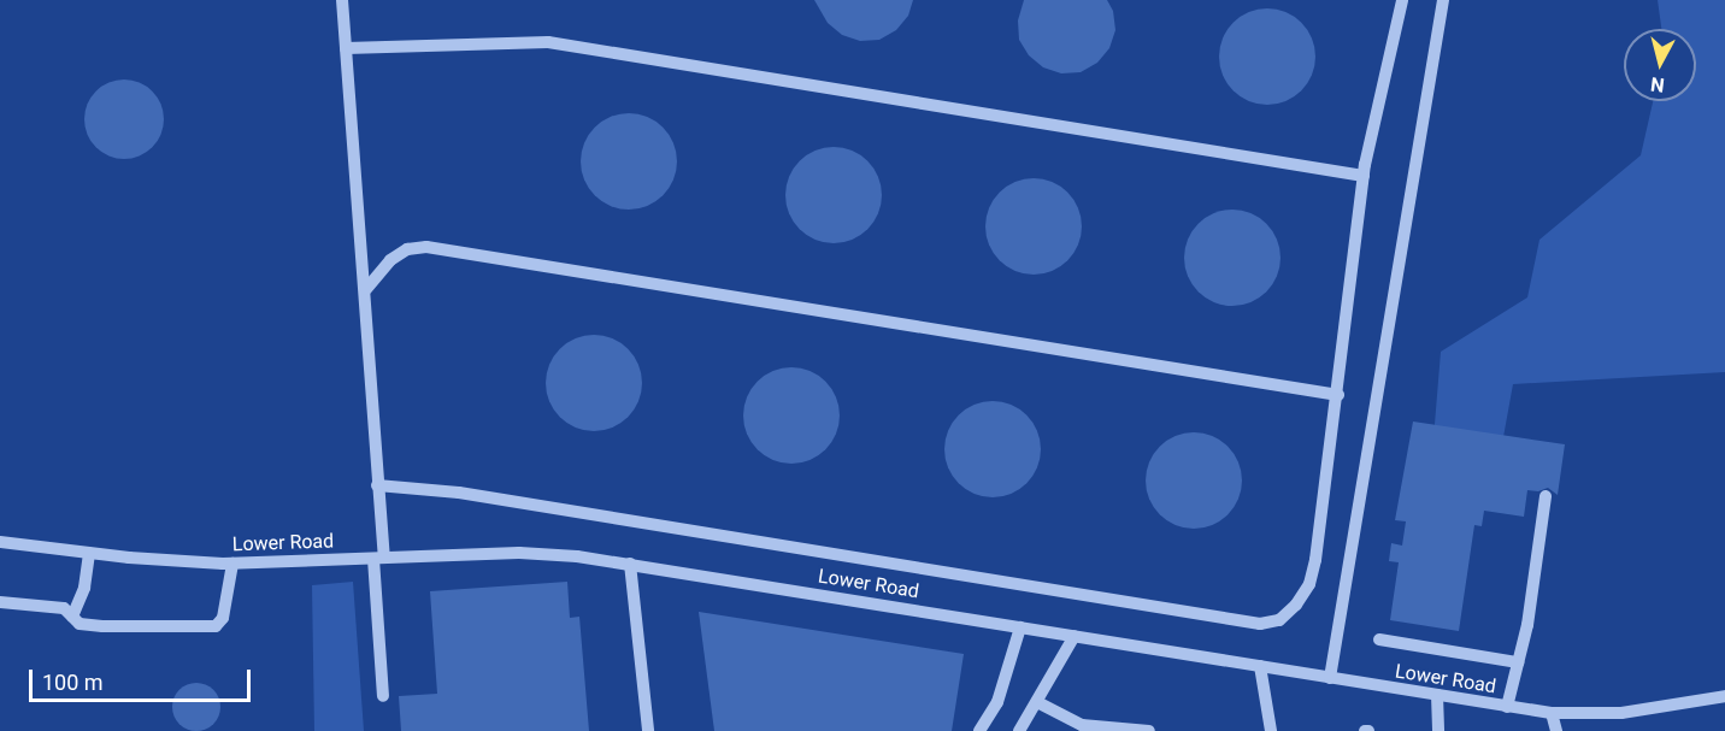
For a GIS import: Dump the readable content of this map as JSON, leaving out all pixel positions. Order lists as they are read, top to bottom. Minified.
{"streets":{"street":["Lower Road"]},"scale_bar":"100 m","north":"bottom"}
